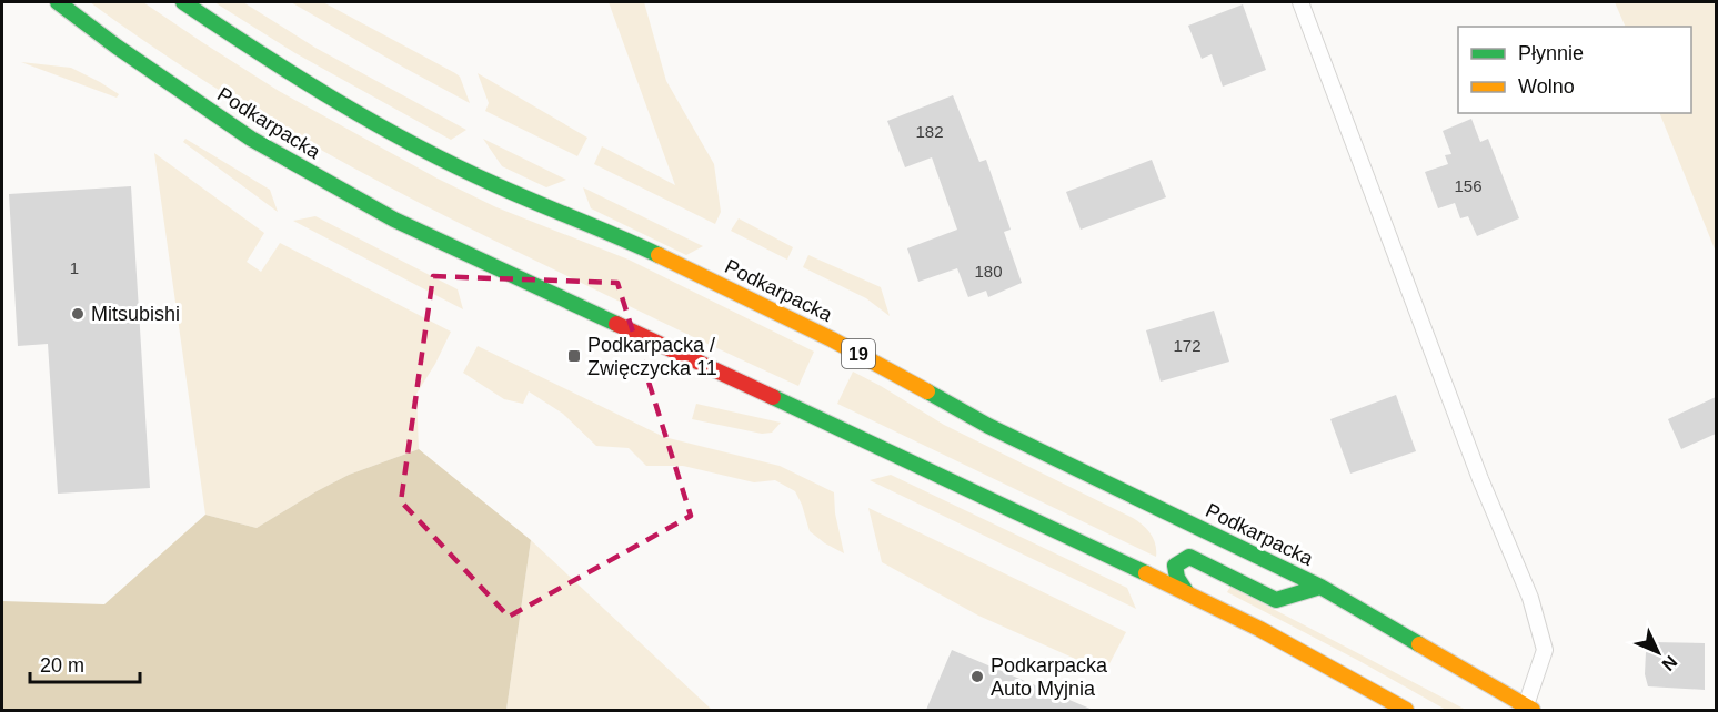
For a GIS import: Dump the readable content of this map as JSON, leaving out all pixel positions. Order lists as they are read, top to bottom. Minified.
{"streets":{"highway":["Podkarpacka","19"]},"places":{"other":["Mitsubishi","Podkarpacka Auto Myjnia"],"transit":["Podkarpacka / Zwięczycka 11"]},"house_numbers":["182","156","1","180","172"],"legend":["Płynnie","Wolno"],"scale_bar":"20 m","north":"bottom right"}
